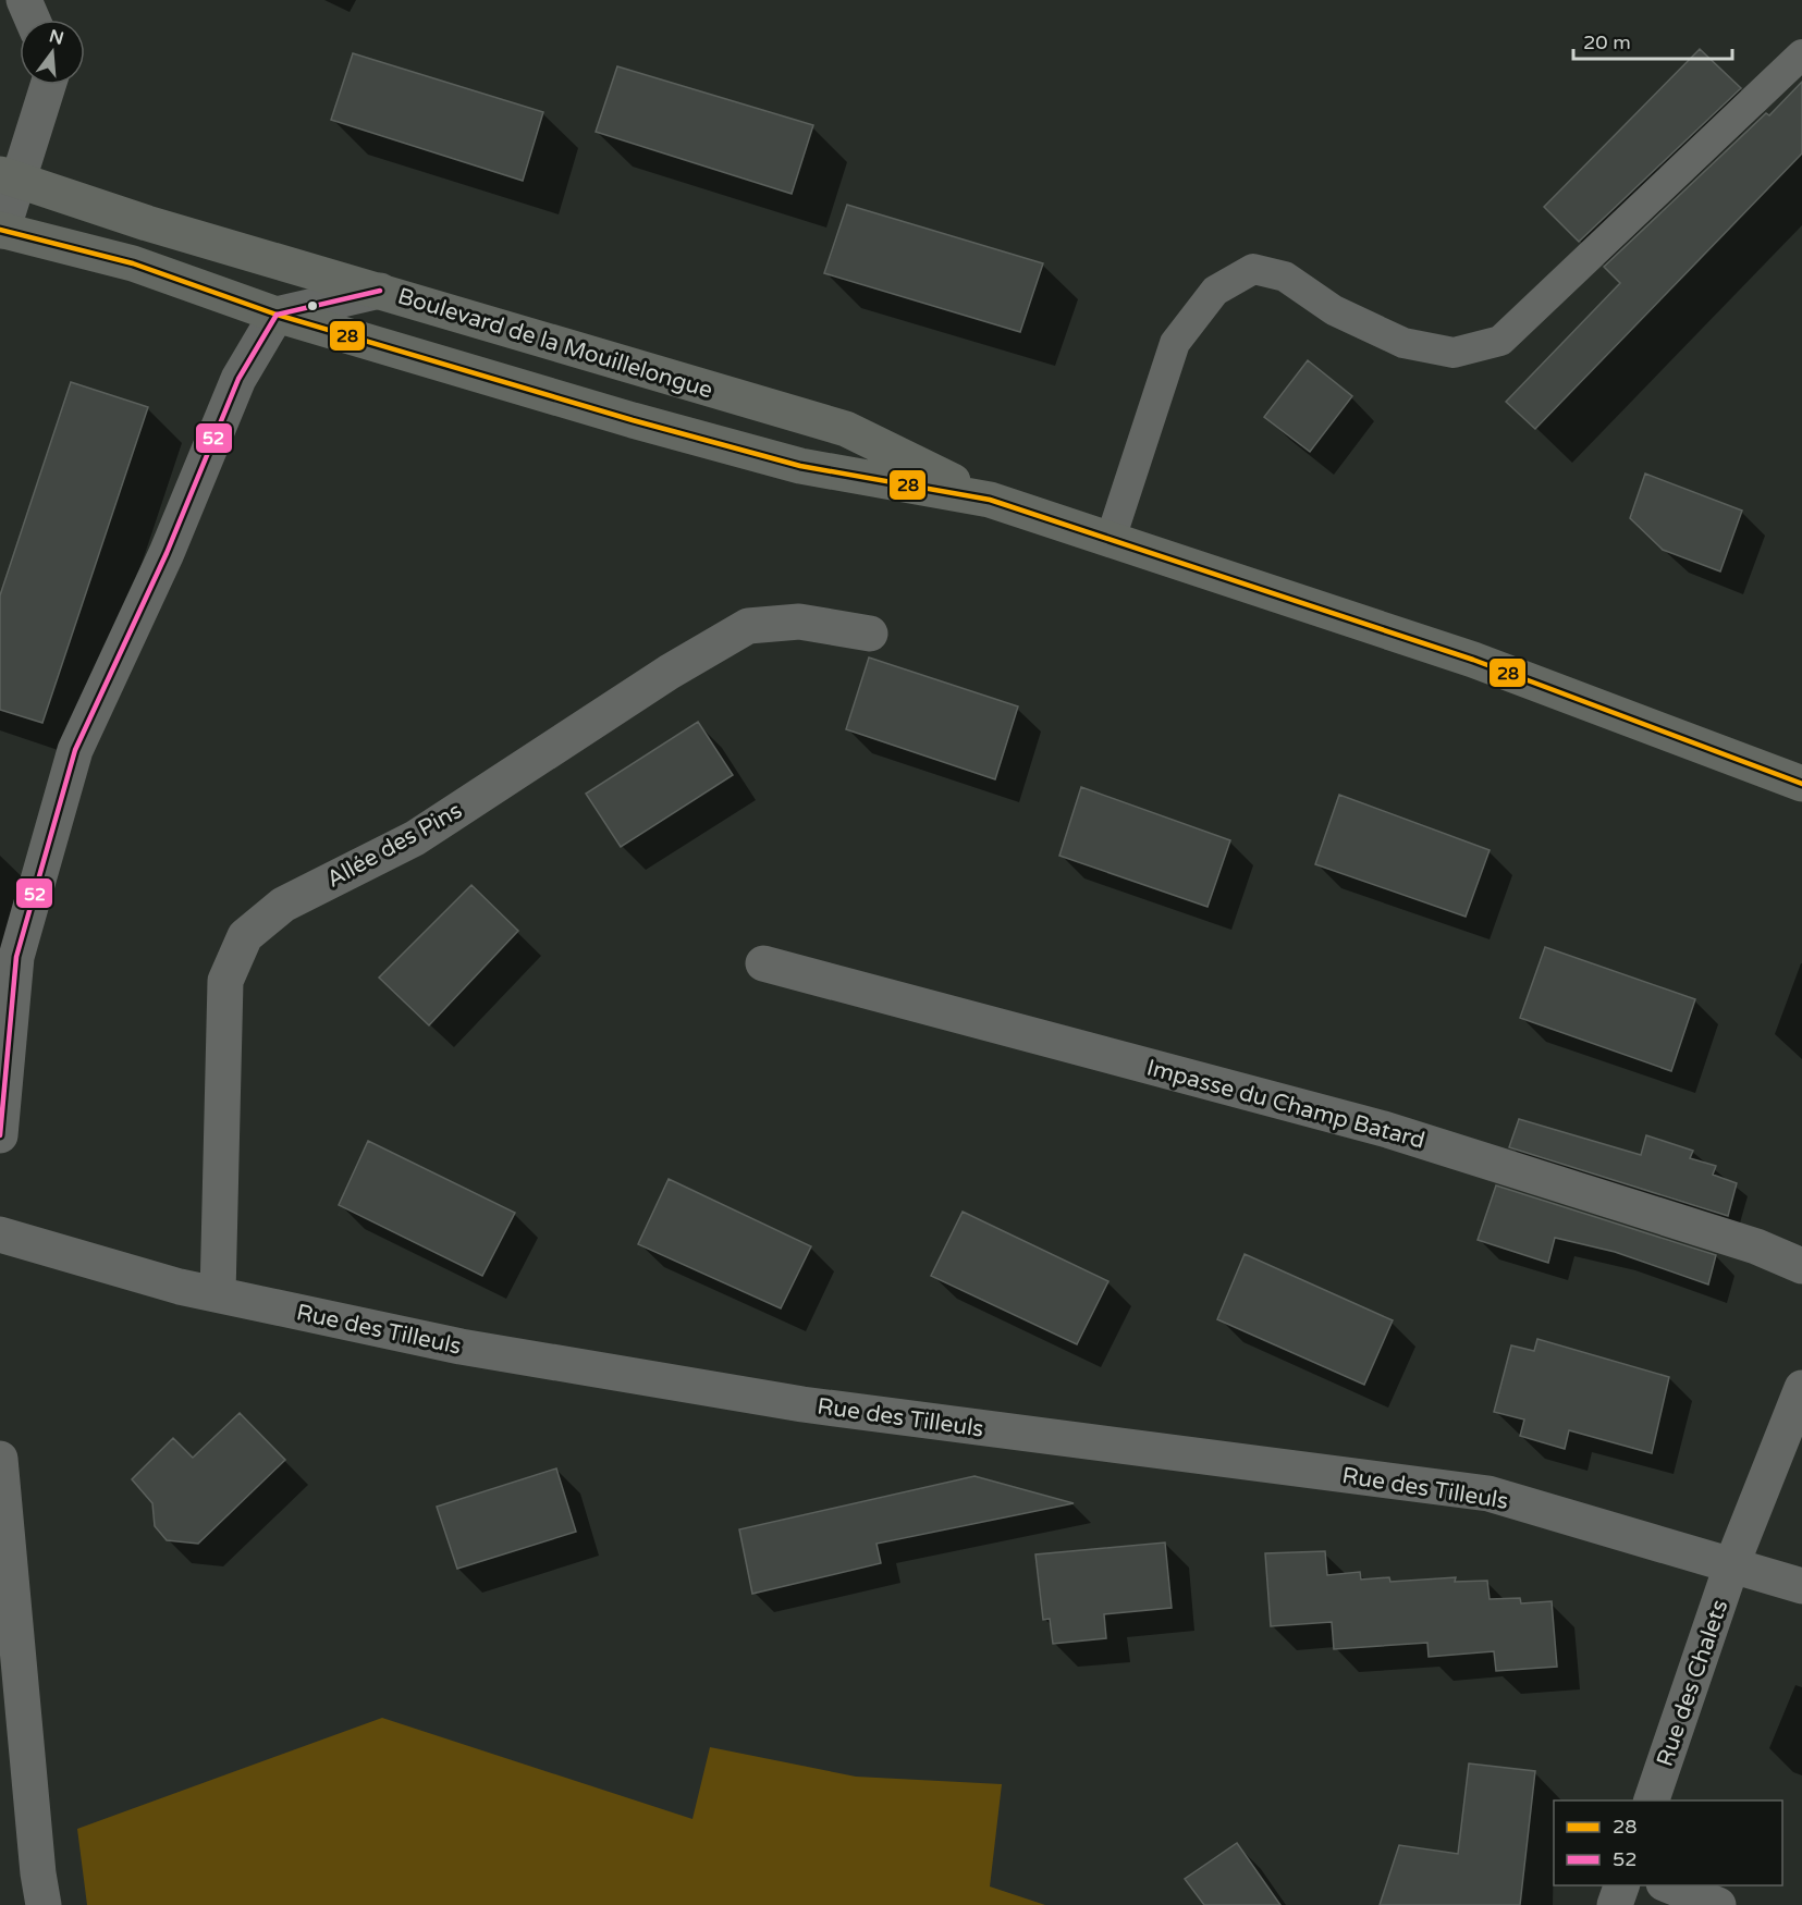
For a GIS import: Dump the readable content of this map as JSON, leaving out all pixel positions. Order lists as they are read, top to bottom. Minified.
{"streets":{"main road":["Boulevard de la Mouillelongue"],"street":["Allée des Pins","Impasse du Champ Batard","Rue des Tilleuls","Rue des Chalets"]},"crossings":[["Allée des Pins","Rue des Tilleuls"],["Rue des Tilleuls","Rue des Chalets"]],"lines":["transit line 28","transit line 52"],"legend":["28","52"],"scale_bar":"20 m","north":"top"}
